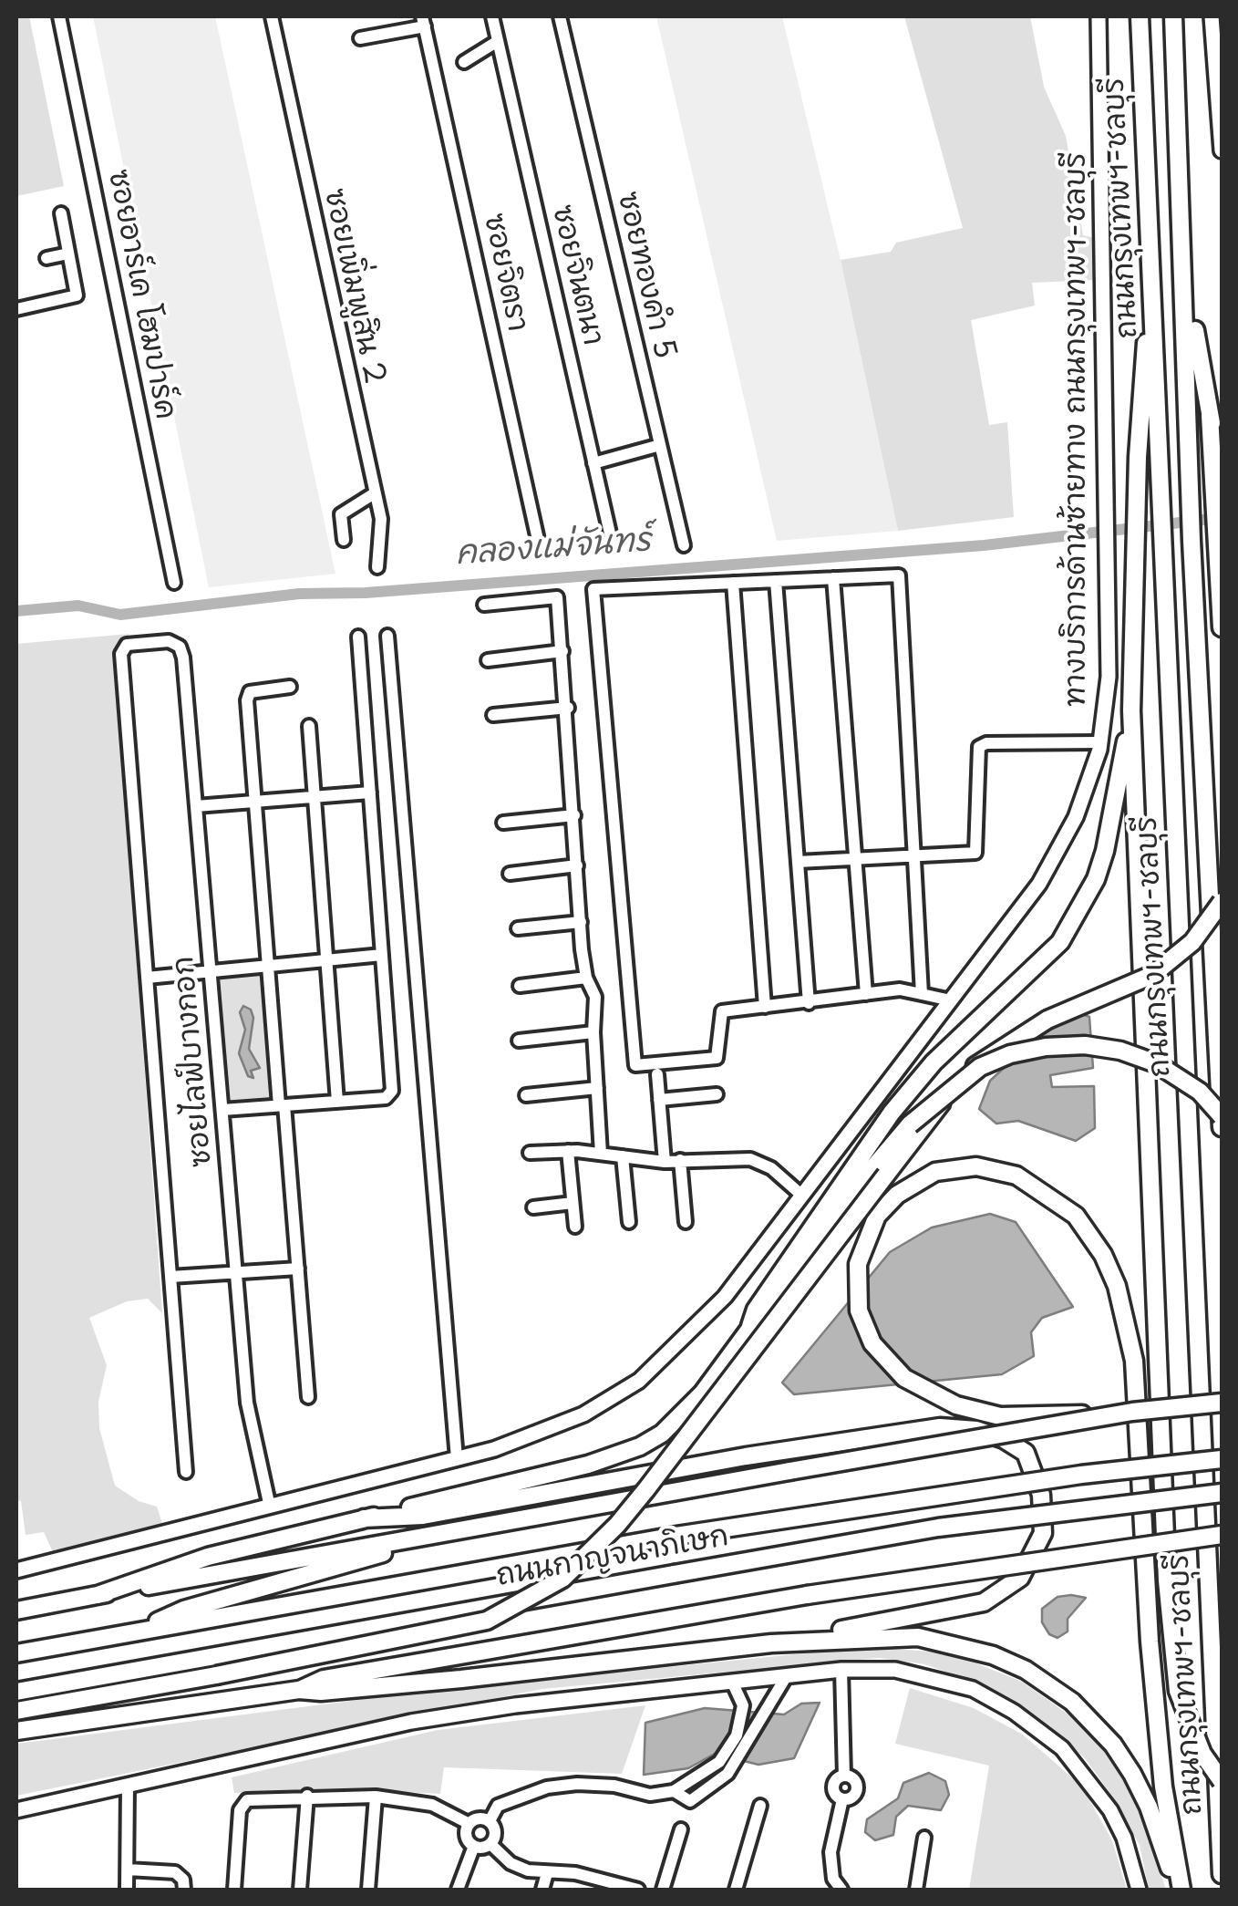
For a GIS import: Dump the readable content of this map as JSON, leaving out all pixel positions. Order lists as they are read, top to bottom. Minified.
{"streets":{"highway":["ถนนกรุงเทพฯ-ชลบุรี","ถนนกาญจนาภิเษก"],"main road":["ทางบริการด้านซ้ายทาง ถนนกรุงเทพฯ-ชลบุรี"],"street":["ซอยจิตรา","ซอยจินตนา","ซอยทองคำ 5","ซอยเพิ่มพูสิน 2","ซอยอาร์เค โฮมปาร์ค","ซอยไลฟ์บางกอก"]},"crossings":[["ทางบริการด้านซ้ายทาง ถนนกรุงเทพฯ-ชลบุรี","ซอยไลฟ์บางกอก"]],"water":["คลองแม่จันทร์"]}
